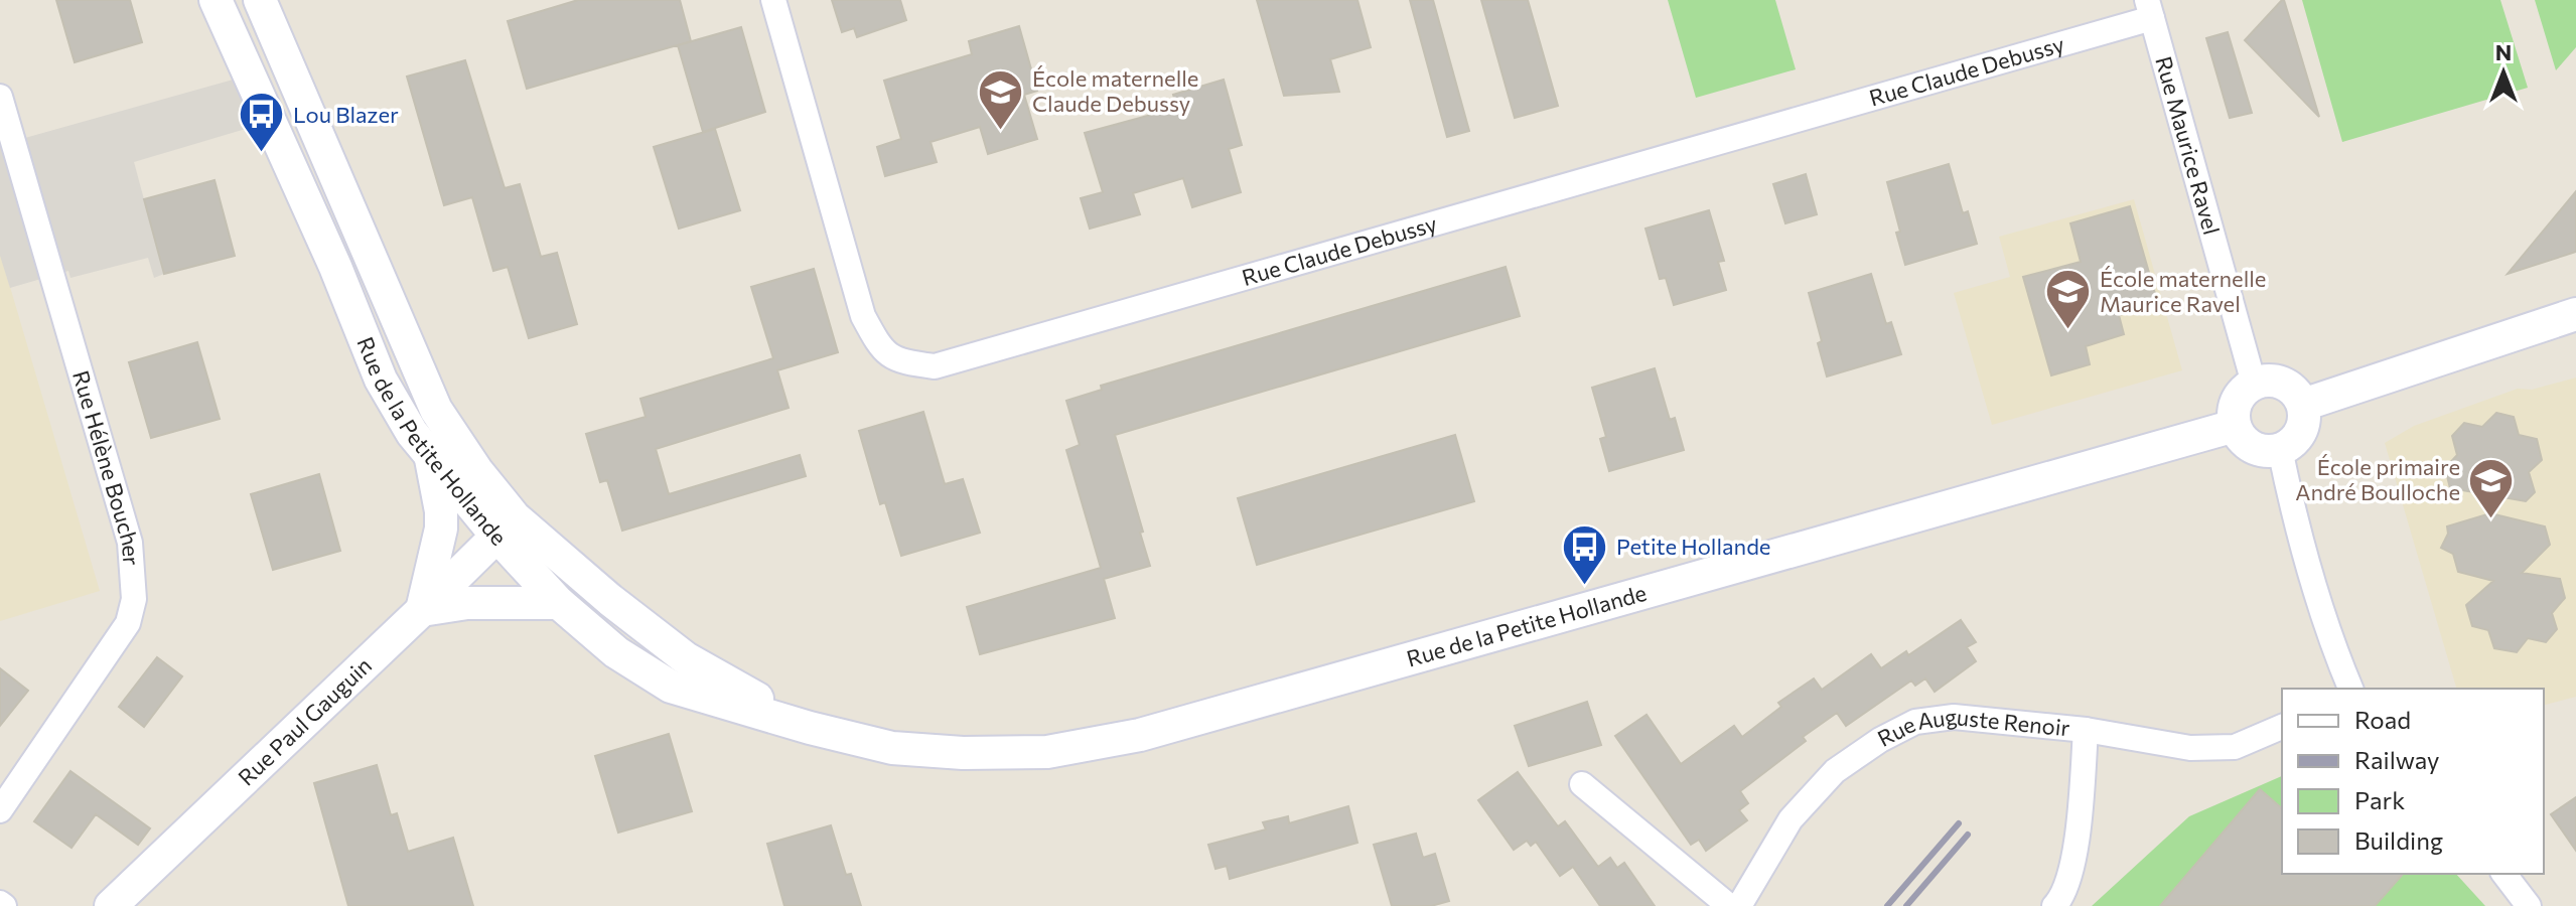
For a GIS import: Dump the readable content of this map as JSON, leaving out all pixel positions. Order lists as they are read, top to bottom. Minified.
{"streets":{"street":["Rue Claude Debussy","Rue Maurice Ravel","Rue de la Petite Hollande","Rue Hélène Boucher","Rue Paul Gauguin","Rue Auguste Renoir"]},"crossings":[["Rue Claude Debussy","Rue Maurice Ravel"],["Rue Maurice Ravel","Rue de la Petite Hollande"],["Rue de la Petite Hollande","Rue Paul Gauguin"]],"places":{"school or university":["École maternelle Claude Debussy","École maternelle Maurice Ravel","École primaire André Boulloche"],"bus stop":["Lou Blazer","Petite Hollande"]},"legend":["Road","Railway","Park","Building"],"north":"top"}
